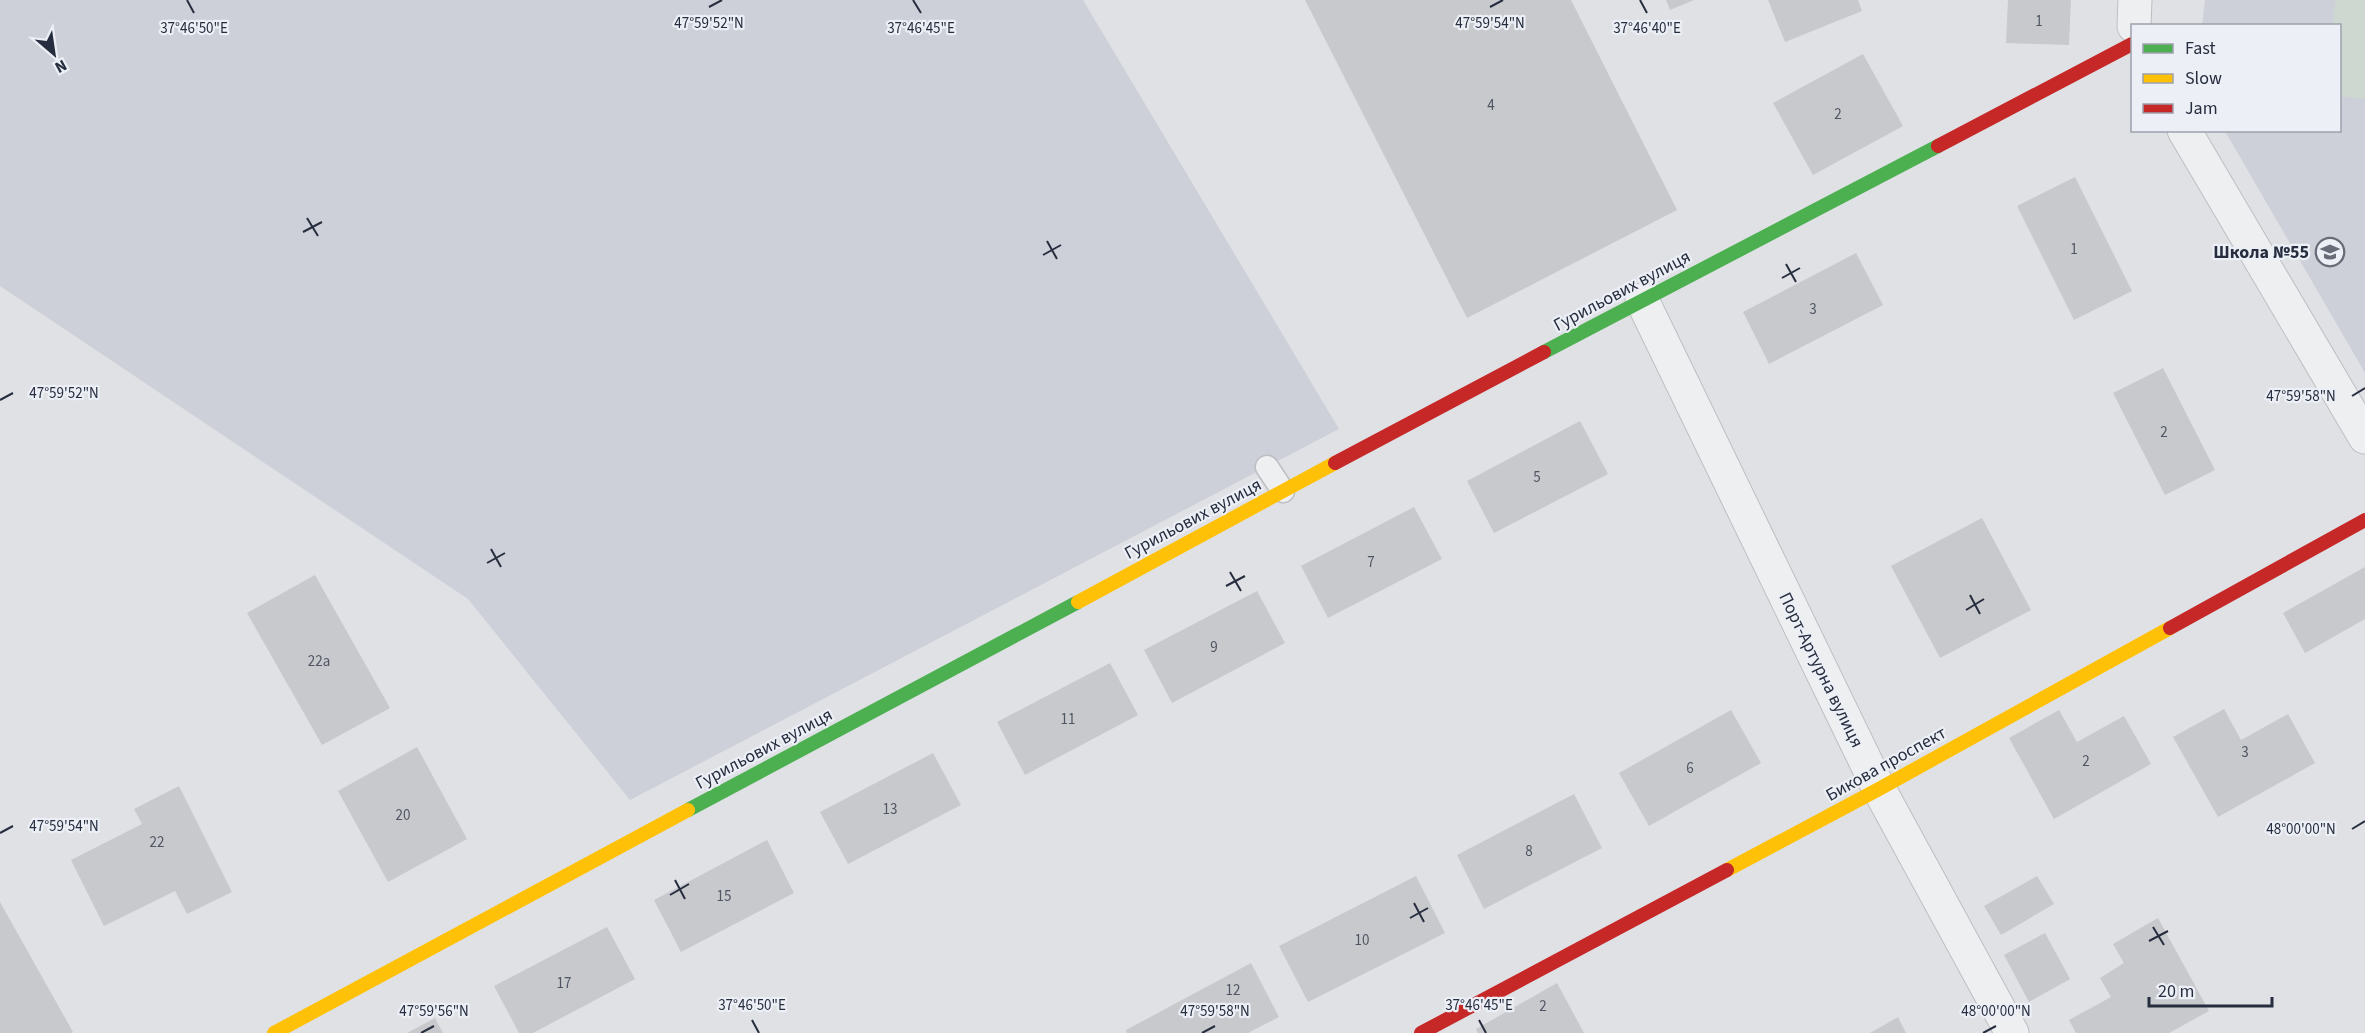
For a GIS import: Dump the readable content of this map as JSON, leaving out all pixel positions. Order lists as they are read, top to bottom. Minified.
{"streets":{"street":["Гурильових вулиця","Порт-Артурна вулиця","Бикова проспект"]},"crossings":[["Гурильових вулиця","Порт-Артурна вулиця"],["Порт-Артурна вулиця","Бикова проспект"]],"places":{"school or university":["Школа №55"]},"house_numbers":["1","4","2","1","3","2","5","7","9","22а","11","3","2","6","13","20","22","8","15","10","17","12","2"],"legend":["Fast","Slow","Jam"],"scale_bar":"20 m","north":"bottom right","coordinates":["47°59'52\"N","47°59'54\"N","37°46'50\"E","37°46'45\"E","37°46'40\"E","47°59'58\"N","48°00'00\"N","47°59'56\"N"]}
